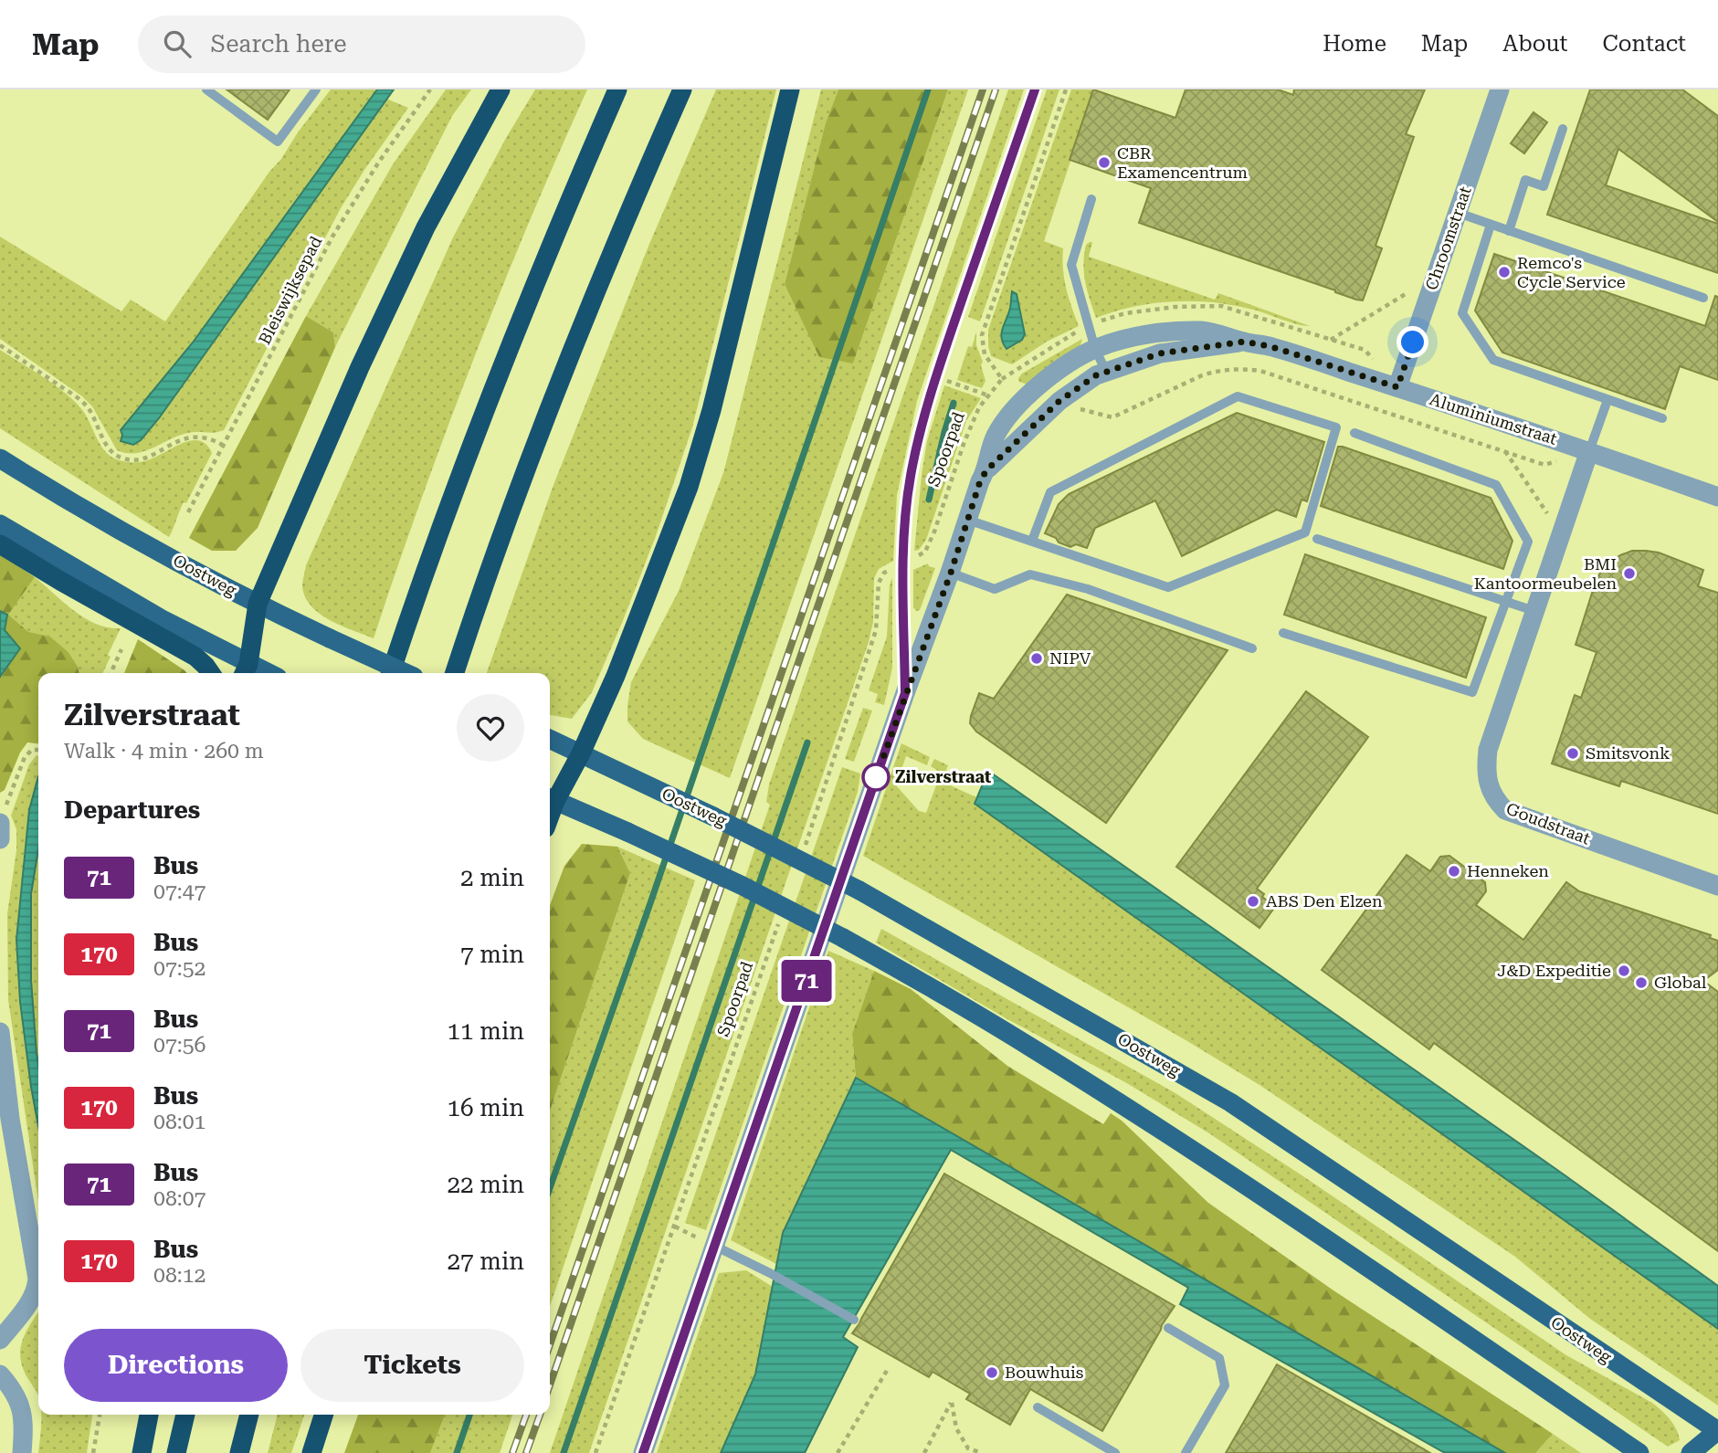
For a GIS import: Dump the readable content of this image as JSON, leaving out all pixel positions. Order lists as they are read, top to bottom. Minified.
{"streets":{"main road":["Oostweg"],"street":["Chroomstraat","Aluminiumstraat","Goudstraat"],"lane":["Spoorpad"],"path":["Bleiswijksepad"]},"crossings":[["Chroomstraat","Aluminiumstraat"],["Aluminiumstraat","Goudstraat"]],"places":["CBR Examencentrum","Remco's Cycle Service","BMI Kantoormeubelen","NIPV","Smitsvonk","Zilverstraat","Henneken","ABS Den Elzen","J&D Expeditie","Global","Bouwhuis"],"lines":["bus line 71"],"page":{"header":"Map","search":"Search here","nav":["Home","Map","About","Contact"],"on_map":"71","heading":[["Zilverstraat","Walk · 4 min · 260 m"],"Departures"],"list":[{"mark":"71","name":"Bus","note":"07:47","value":"2 min"},{"mark":"170","name":"Bus","note":"07:52","value":"7 min"},{"mark":"71","name":"Bus","note":"07:56","value":"11 min"},{"mark":"170","name":"Bus","note":"08:01","value":"16 min"},{"mark":"71","name":"Bus","note":"08:07","value":"22 min"},{"mark":"170","name":"Bus","note":"08:12","value":"27 min"}],"buttons":["Directions","Tickets"]}}
